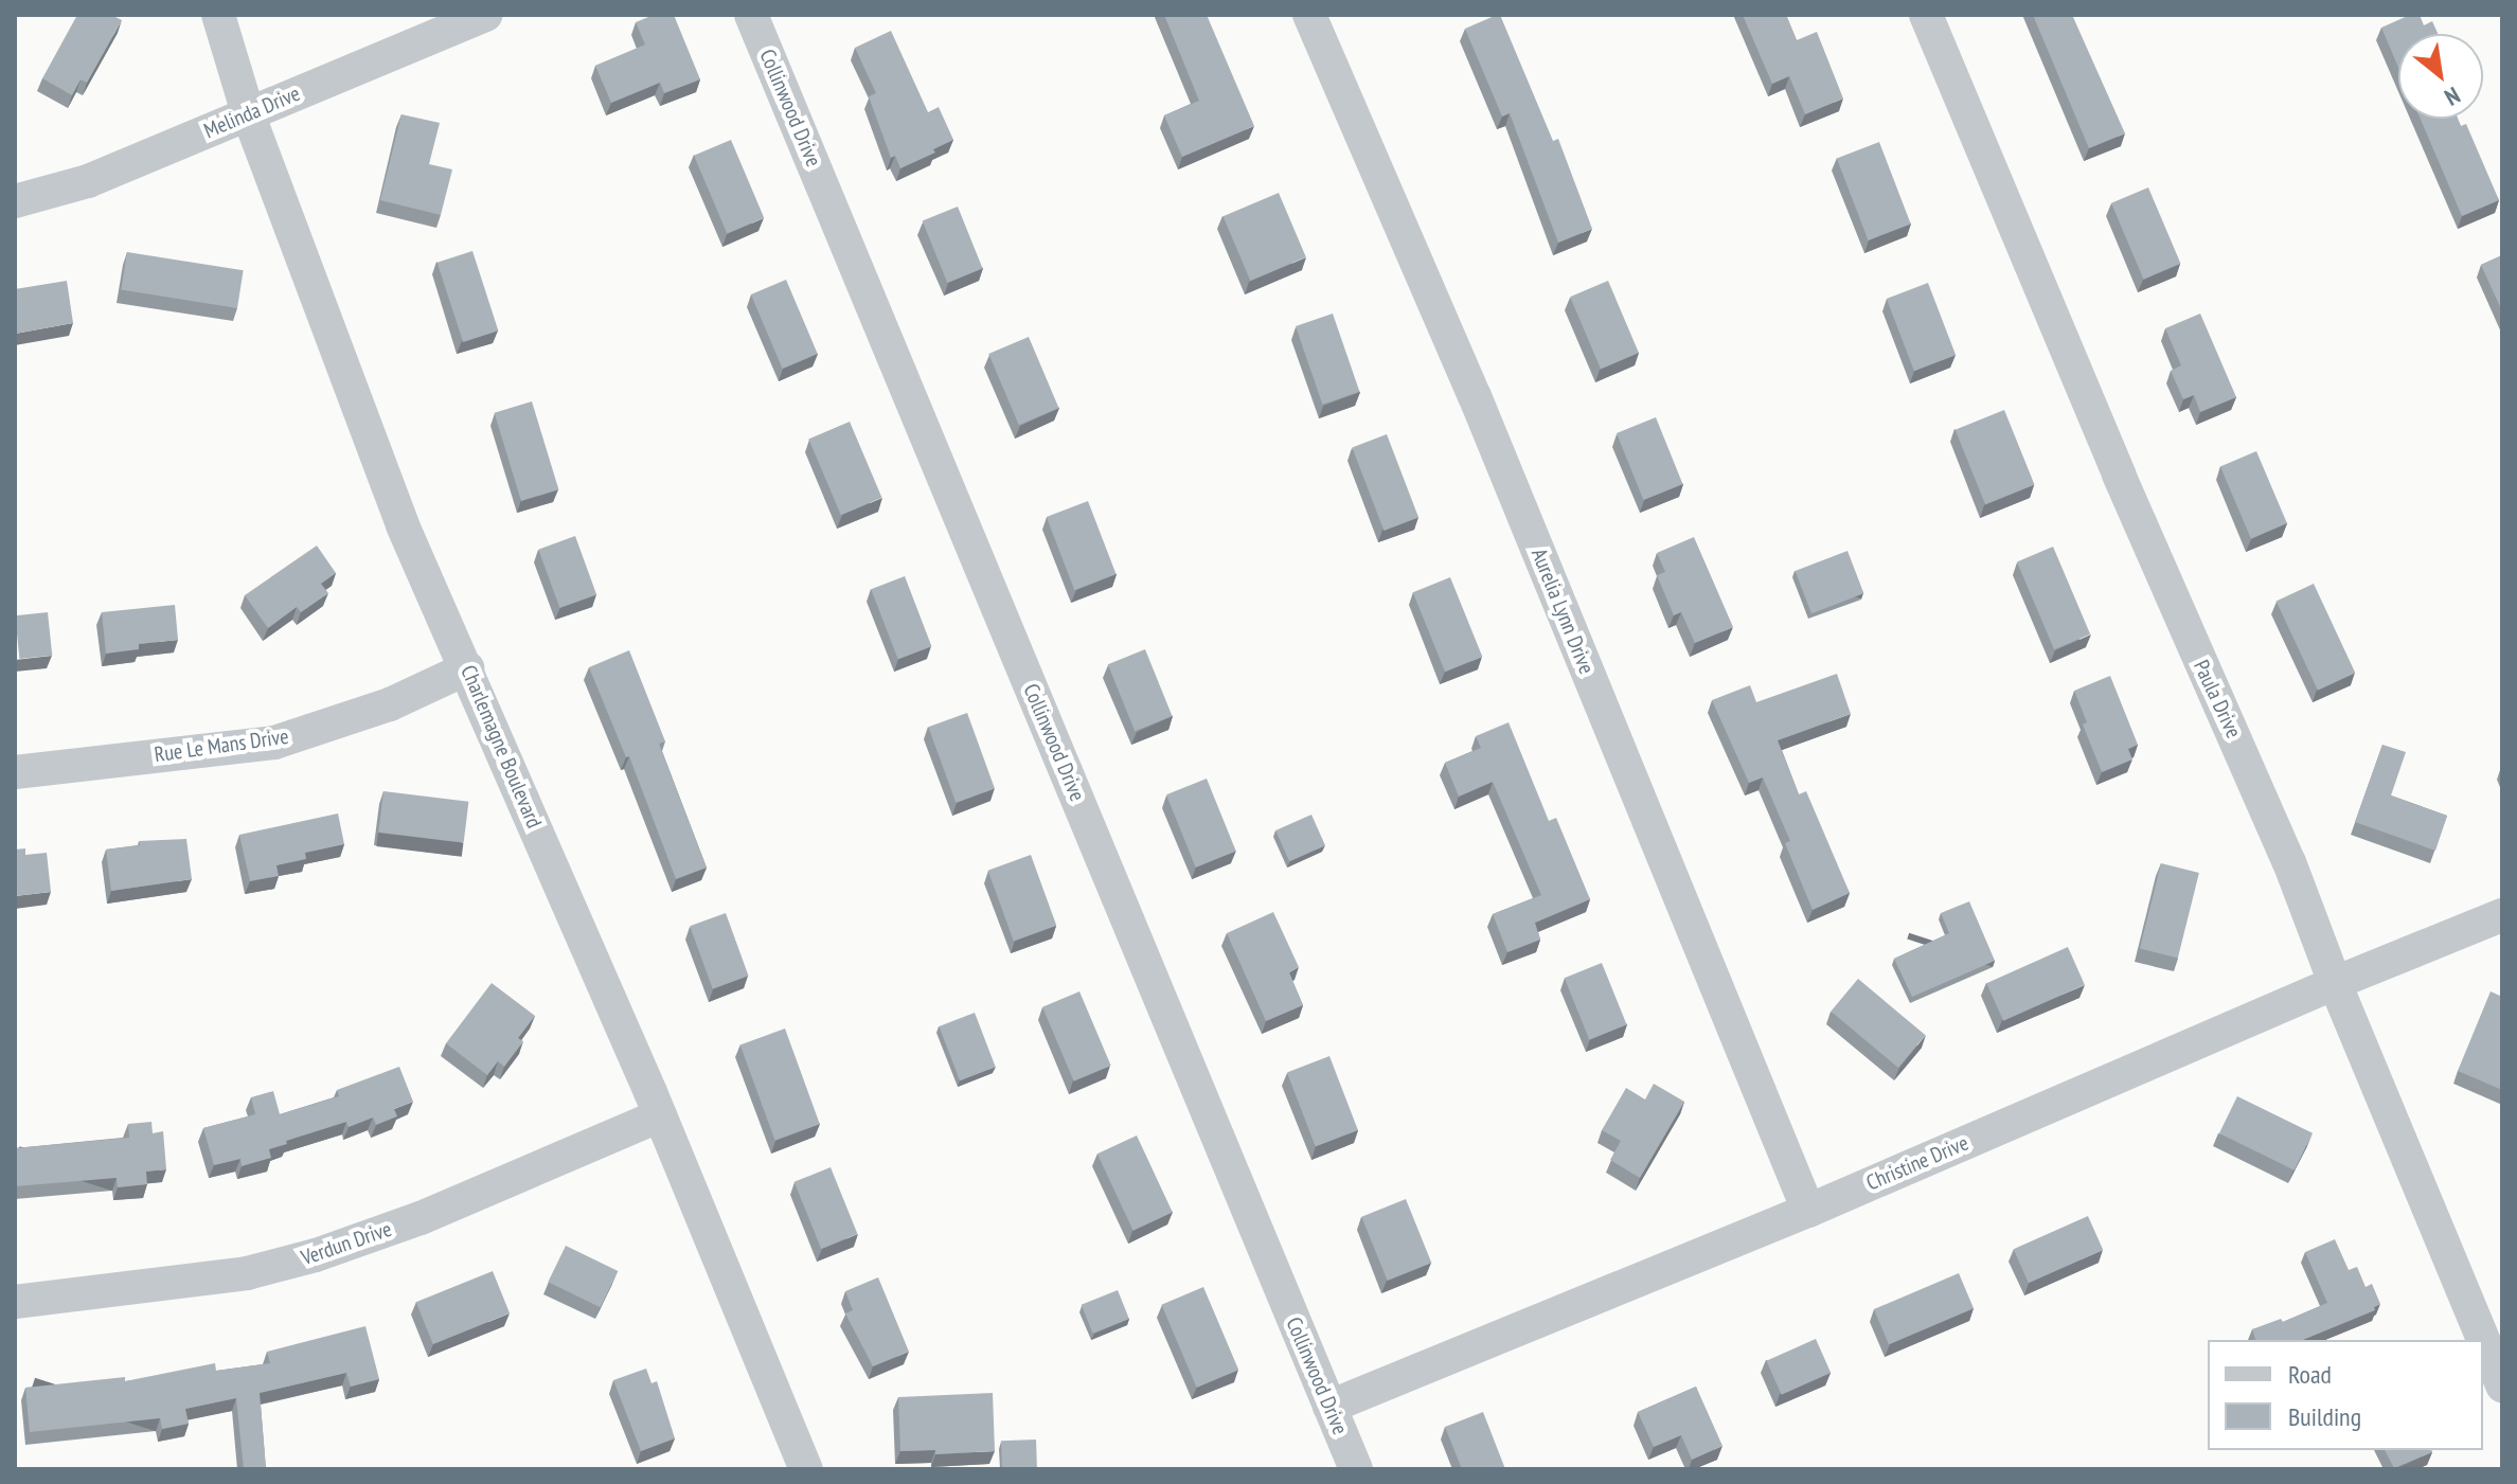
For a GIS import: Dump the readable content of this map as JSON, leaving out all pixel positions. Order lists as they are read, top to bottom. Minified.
{"streets":{"street":["Collinwood Drive","Melinda Drive","Aurelia Lynn Drive","Paula Drive","Rue Le Mans Drive","Charlemagne Boulevard","Christine Drive","Verdun Drive"]},"crossings":[["Collinwood Drive","Christine Drive"],["Melinda Drive","Charlemagne Boulevard"],["Aurelia Lynn Drive","Christine Drive"],["Paula Drive","Christine Drive"],["Rue Le Mans Drive","Charlemagne Boulevard"],["Charlemagne Boulevard","Verdun Drive"]],"legend":["Road","Building"],"north":"bottom right"}
